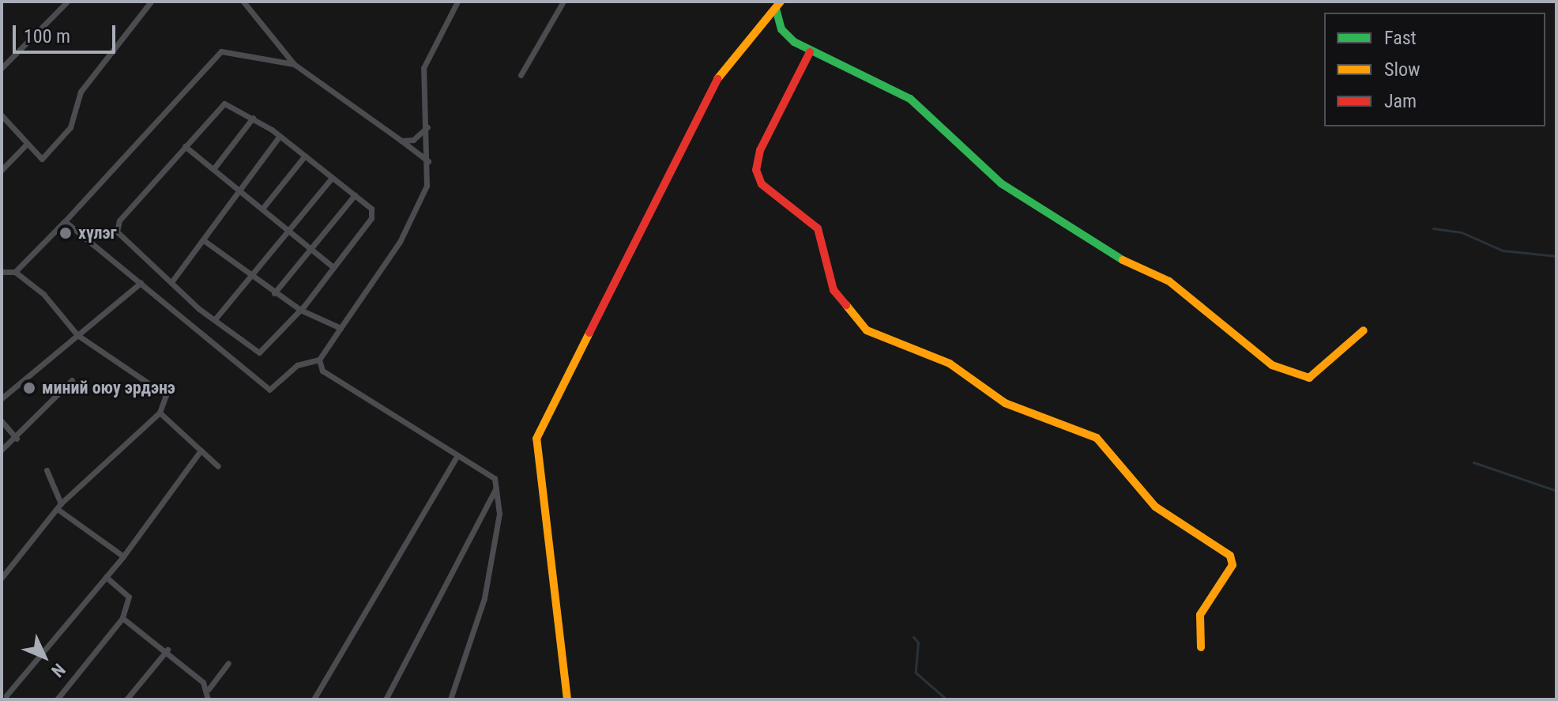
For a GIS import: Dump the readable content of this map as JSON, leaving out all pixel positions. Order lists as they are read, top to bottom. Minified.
{"places":["хүлэг","миний оюу эрдэнэ"],"legend":["Fast","Slow","Jam"],"scale_bar":"100 m","north":"bottom right"}
